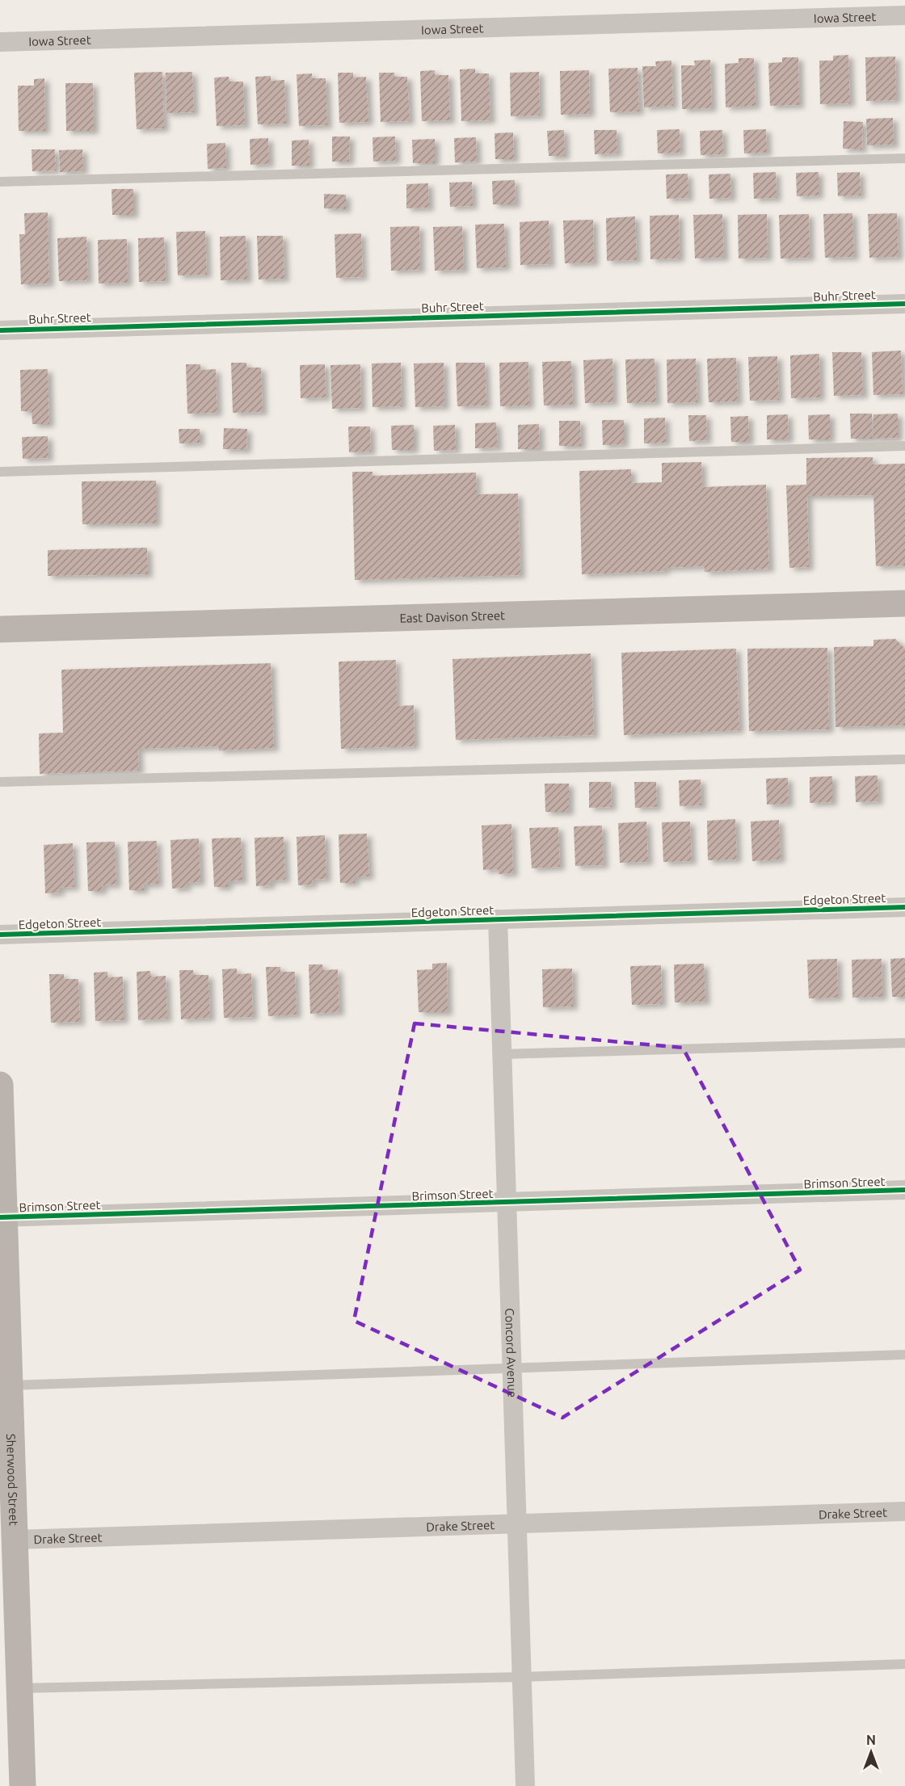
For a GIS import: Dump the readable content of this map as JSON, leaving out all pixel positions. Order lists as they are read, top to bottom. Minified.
{"streets":{"main road":["East Davison Street","Sherwood Street"],"street":["Iowa Street","Buhr Street","Edgeton Street","Brimson Street","Concord Avenue","Drake Street"]},"crossings":[["Edgeton Street","Concord Avenue"],["Brimson Street","Concord Avenue"],["Brimson Street","Sherwood Street"],["Concord Avenue","Drake Street"],["Sherwood Street","Drake Street"]],"north":"top"}
